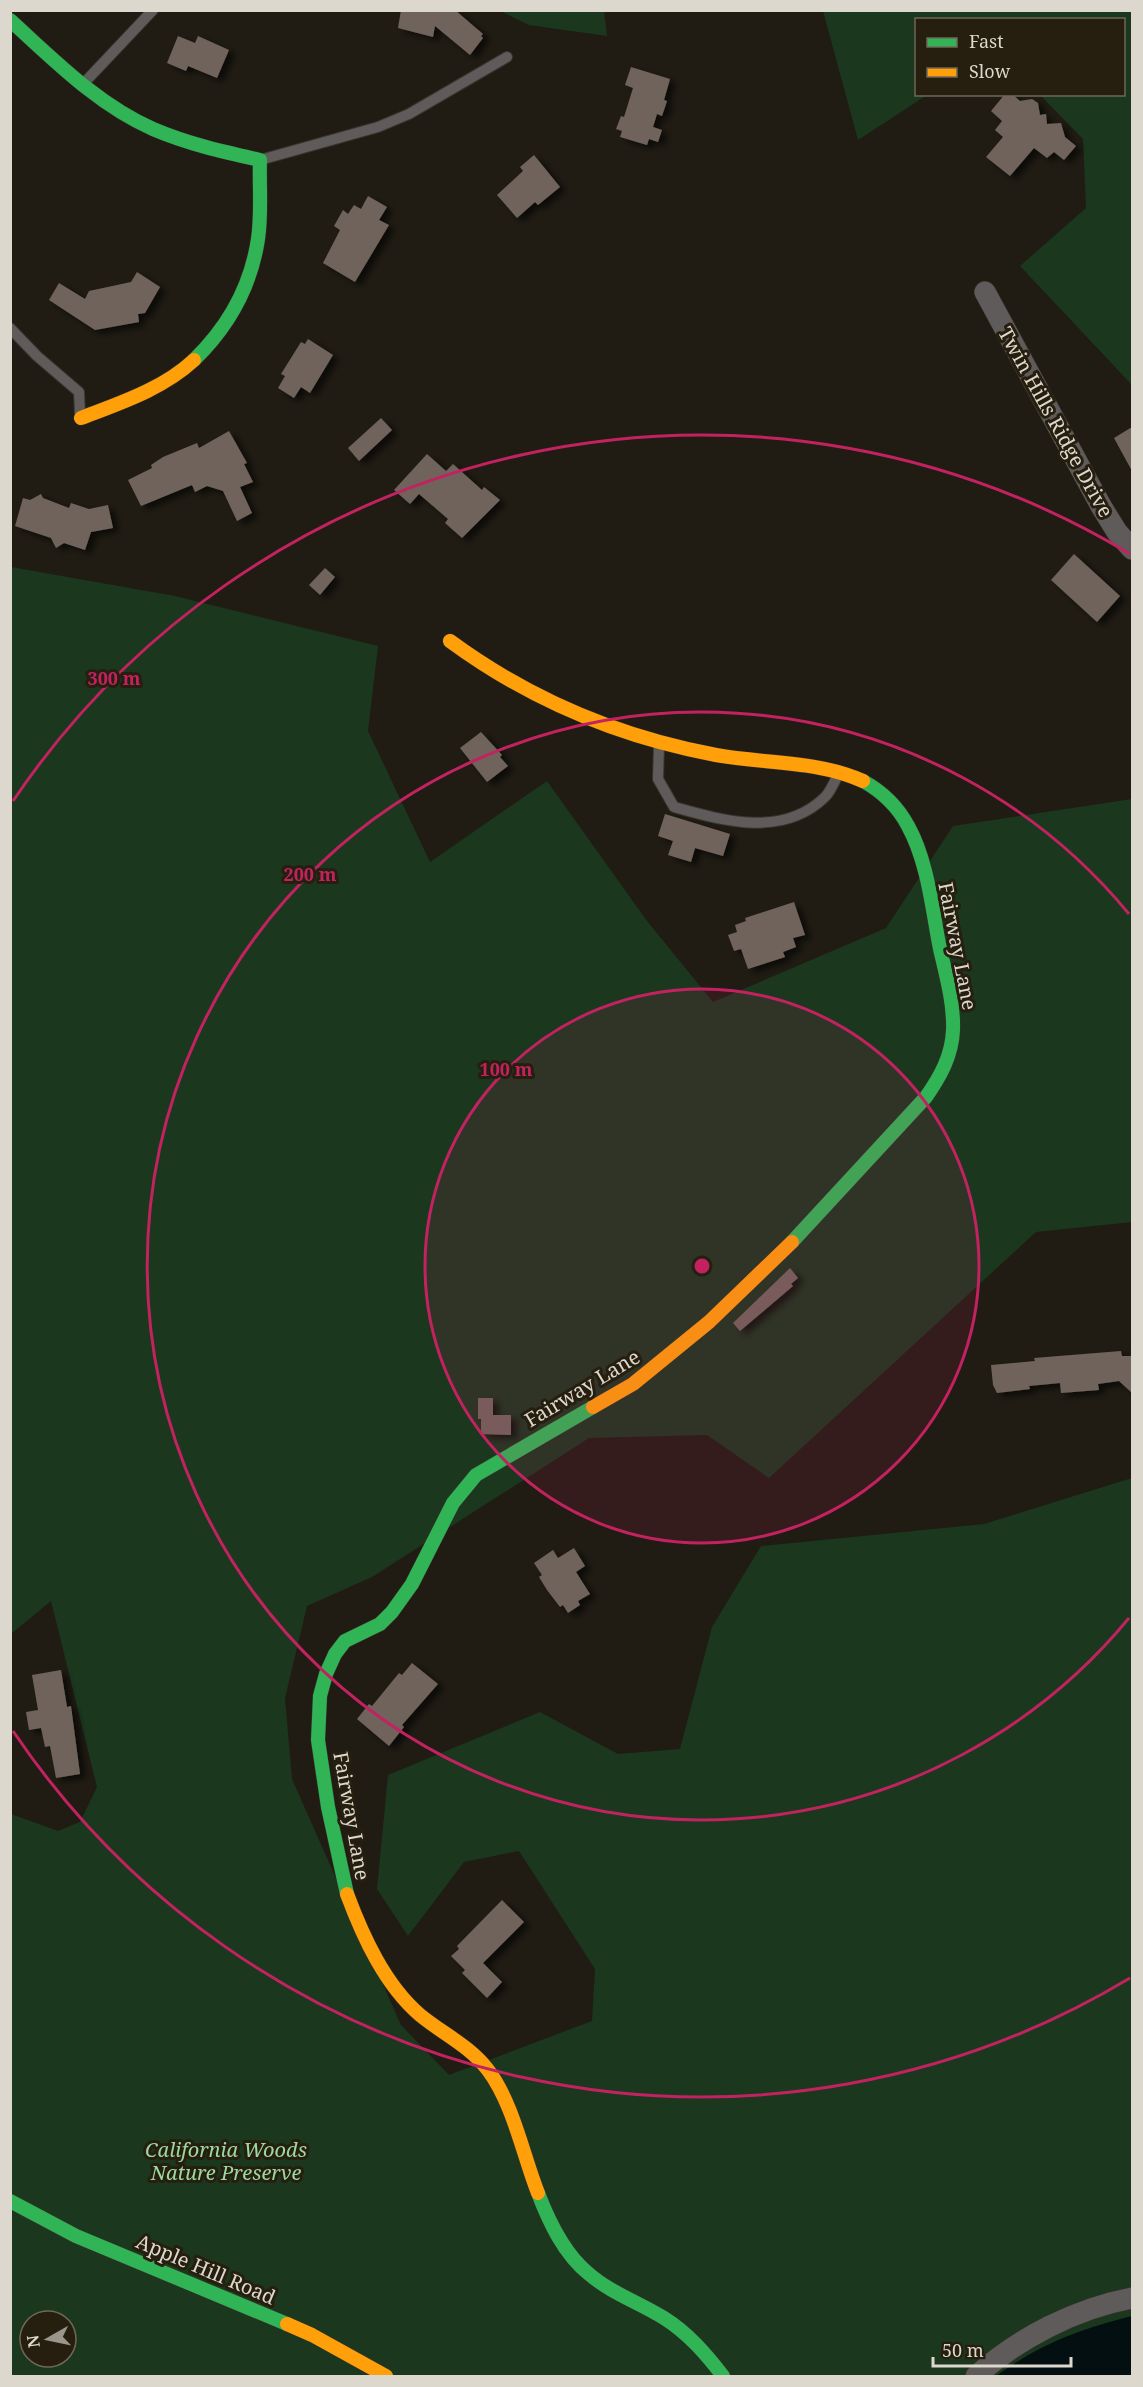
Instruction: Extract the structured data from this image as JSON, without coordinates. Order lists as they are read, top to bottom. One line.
{"streets":{"street":["Twin Hills Ridge Drive","Fairway Lane","Apple Hill Road"]},"parks":["California Woods Nature Preserve"],"legend":["Fast","Slow"],"scale_bar":"50 m","north":"left","rings":["300 m","200 m","100 m"]}
